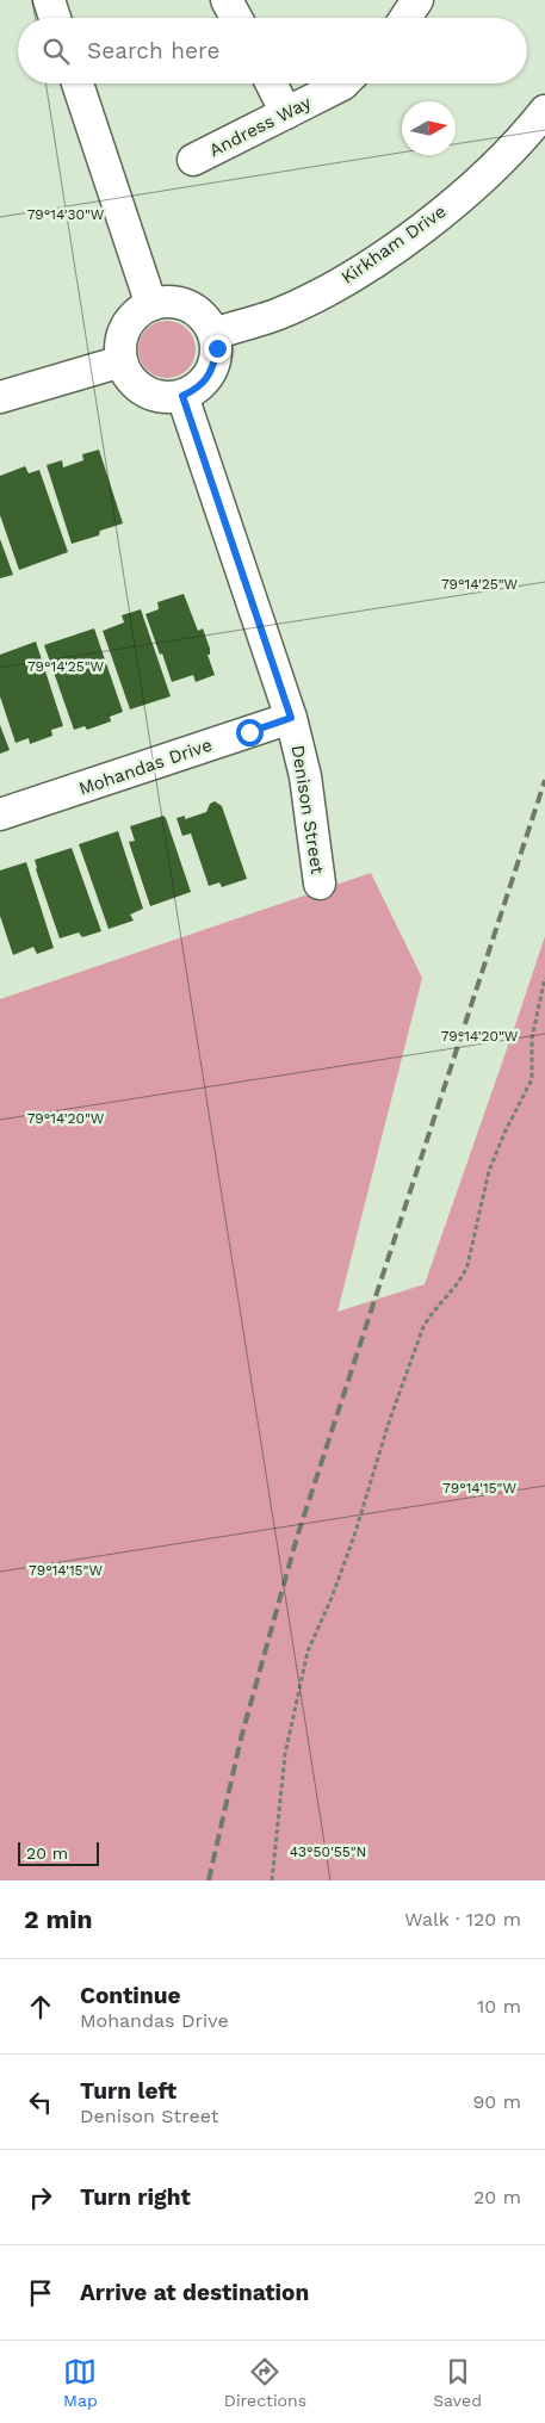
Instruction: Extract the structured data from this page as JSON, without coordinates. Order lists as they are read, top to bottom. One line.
{"streets":{"street":["Andress Way","Kirkham Drive","Mohandas Drive","Denison Street"]},"crossings":[["Kirkham Drive","Denison Street"],["Mohandas Drive","Denison Street"]],"scale_bar":"20 m","north":"right","page":{"search":"Search here","scale":"20 m","heading":["2 min","Walk · 120 m"],"list":[["Continue","Mohandas Drive","10 m"],["Turn left","Denison Street","90 m"],["Turn right","20 m"],"Arrive at destination"],"nav":["Map","Directions","Saved"]},"coordinates":["79°14'30\"W","79°14'25\"W","79°14'20\"W","79°14'15\"W","43°50'55\"N"]}
